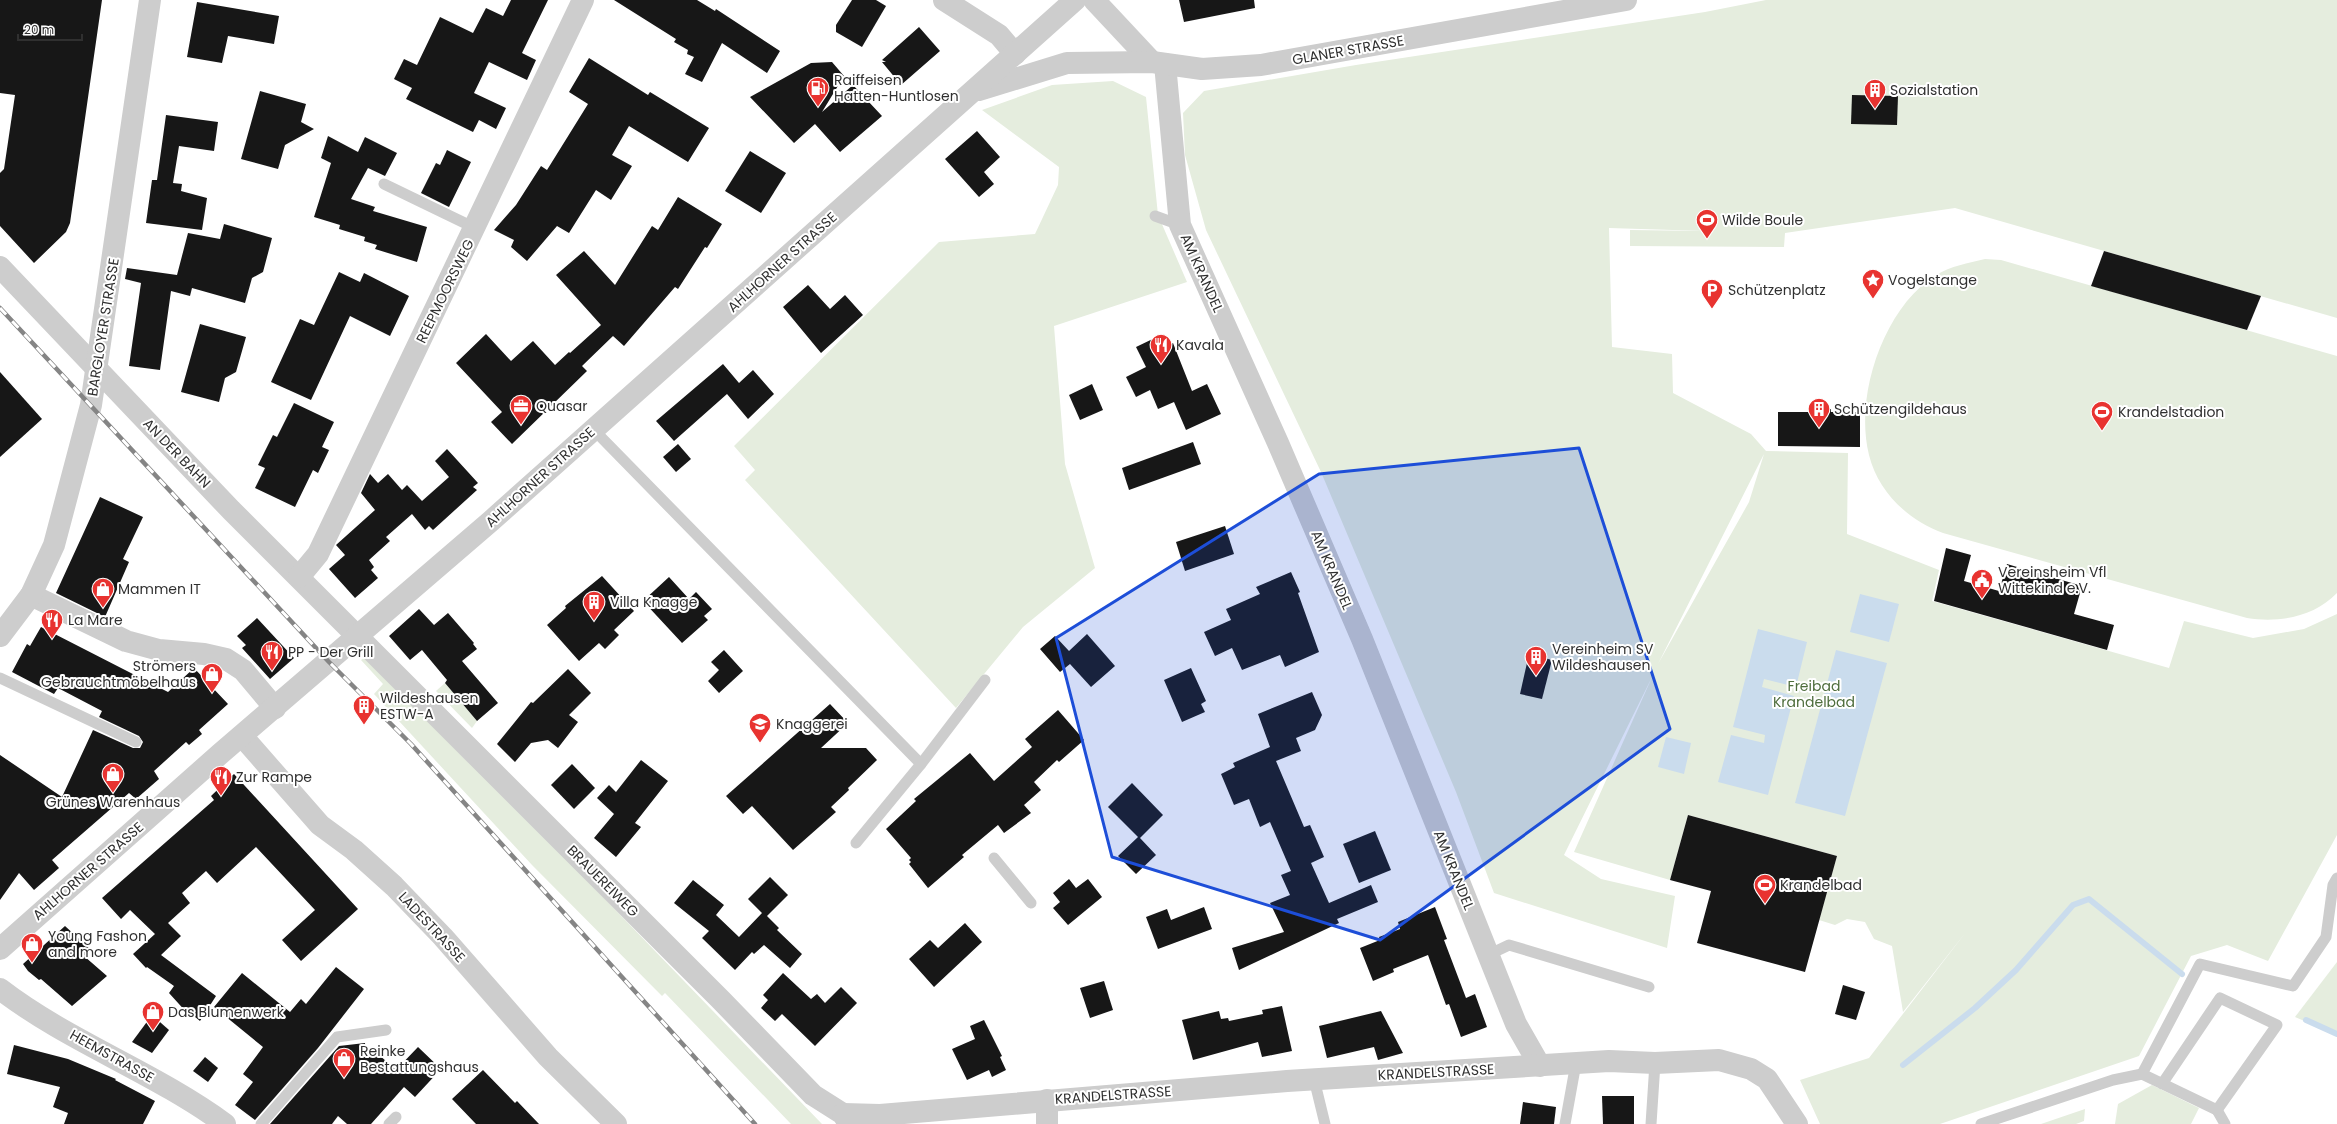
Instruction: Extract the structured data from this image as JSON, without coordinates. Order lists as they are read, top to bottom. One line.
{"streets":{"street":["GLANER STRASSE","AHLHORNER STRASSE","AM KRANDEL","REEPMOORSWEG","BARGLOYER STRASSE","AN DER BAHN","BRAUEREIWEG","LADESTRASSE","HEEMSTRASSE","KRANDELSTRASSE"]},"crossings":[["GLANER STRASSE","AHLHORNER STRASSE"],["GLANER STRASSE","AM KRANDEL"],["AHLHORNER STRASSE","AN DER BAHN"],["AHLHORNER STRASSE","BRAUEREIWEG"],["AHLHORNER STRASSE","LADESTRASSE"],["AM KRANDEL","KRANDELSTRASSE"],["REEPMOORSWEG","AN DER BAHN"],["BARGLOYER STRASSE","AN DER BAHN"],["AN DER BAHN","BRAUEREIWEG"],["BRAUEREIWEG","KRANDELSTRASSE"]],"parks":["Freibad Krandelbad"],"places":{"fuel station":["Raiffeisen Hatten-Huntlosen"],"building":["Sozialstation","Schützengildehaus","Villa Knagge","Vereinheim SV Wildeshausen","Wildeshausen ESTW-A"],"sports":["Wilde Boule","Krandelstadion","Krandelbad"],"place":["Vogelstange"],"parking":["Schützenplatz"],"restaurant":["Kavala","La Mare","PP - Der Grill","Zur Rampe"],"office":["Quasar"],"public building":["Vereinsheim Vfl Wittekind e.V."],"shop":["Mammen IT","Strömers Gebrauchtmöbelhaus","Grünes Warenhaus","Young Fashon and more","Das Blumenwerk","Reinke Bestattungshaus"],"school or university":["Knaggerei"]},"scale_bar":"20 m"}
